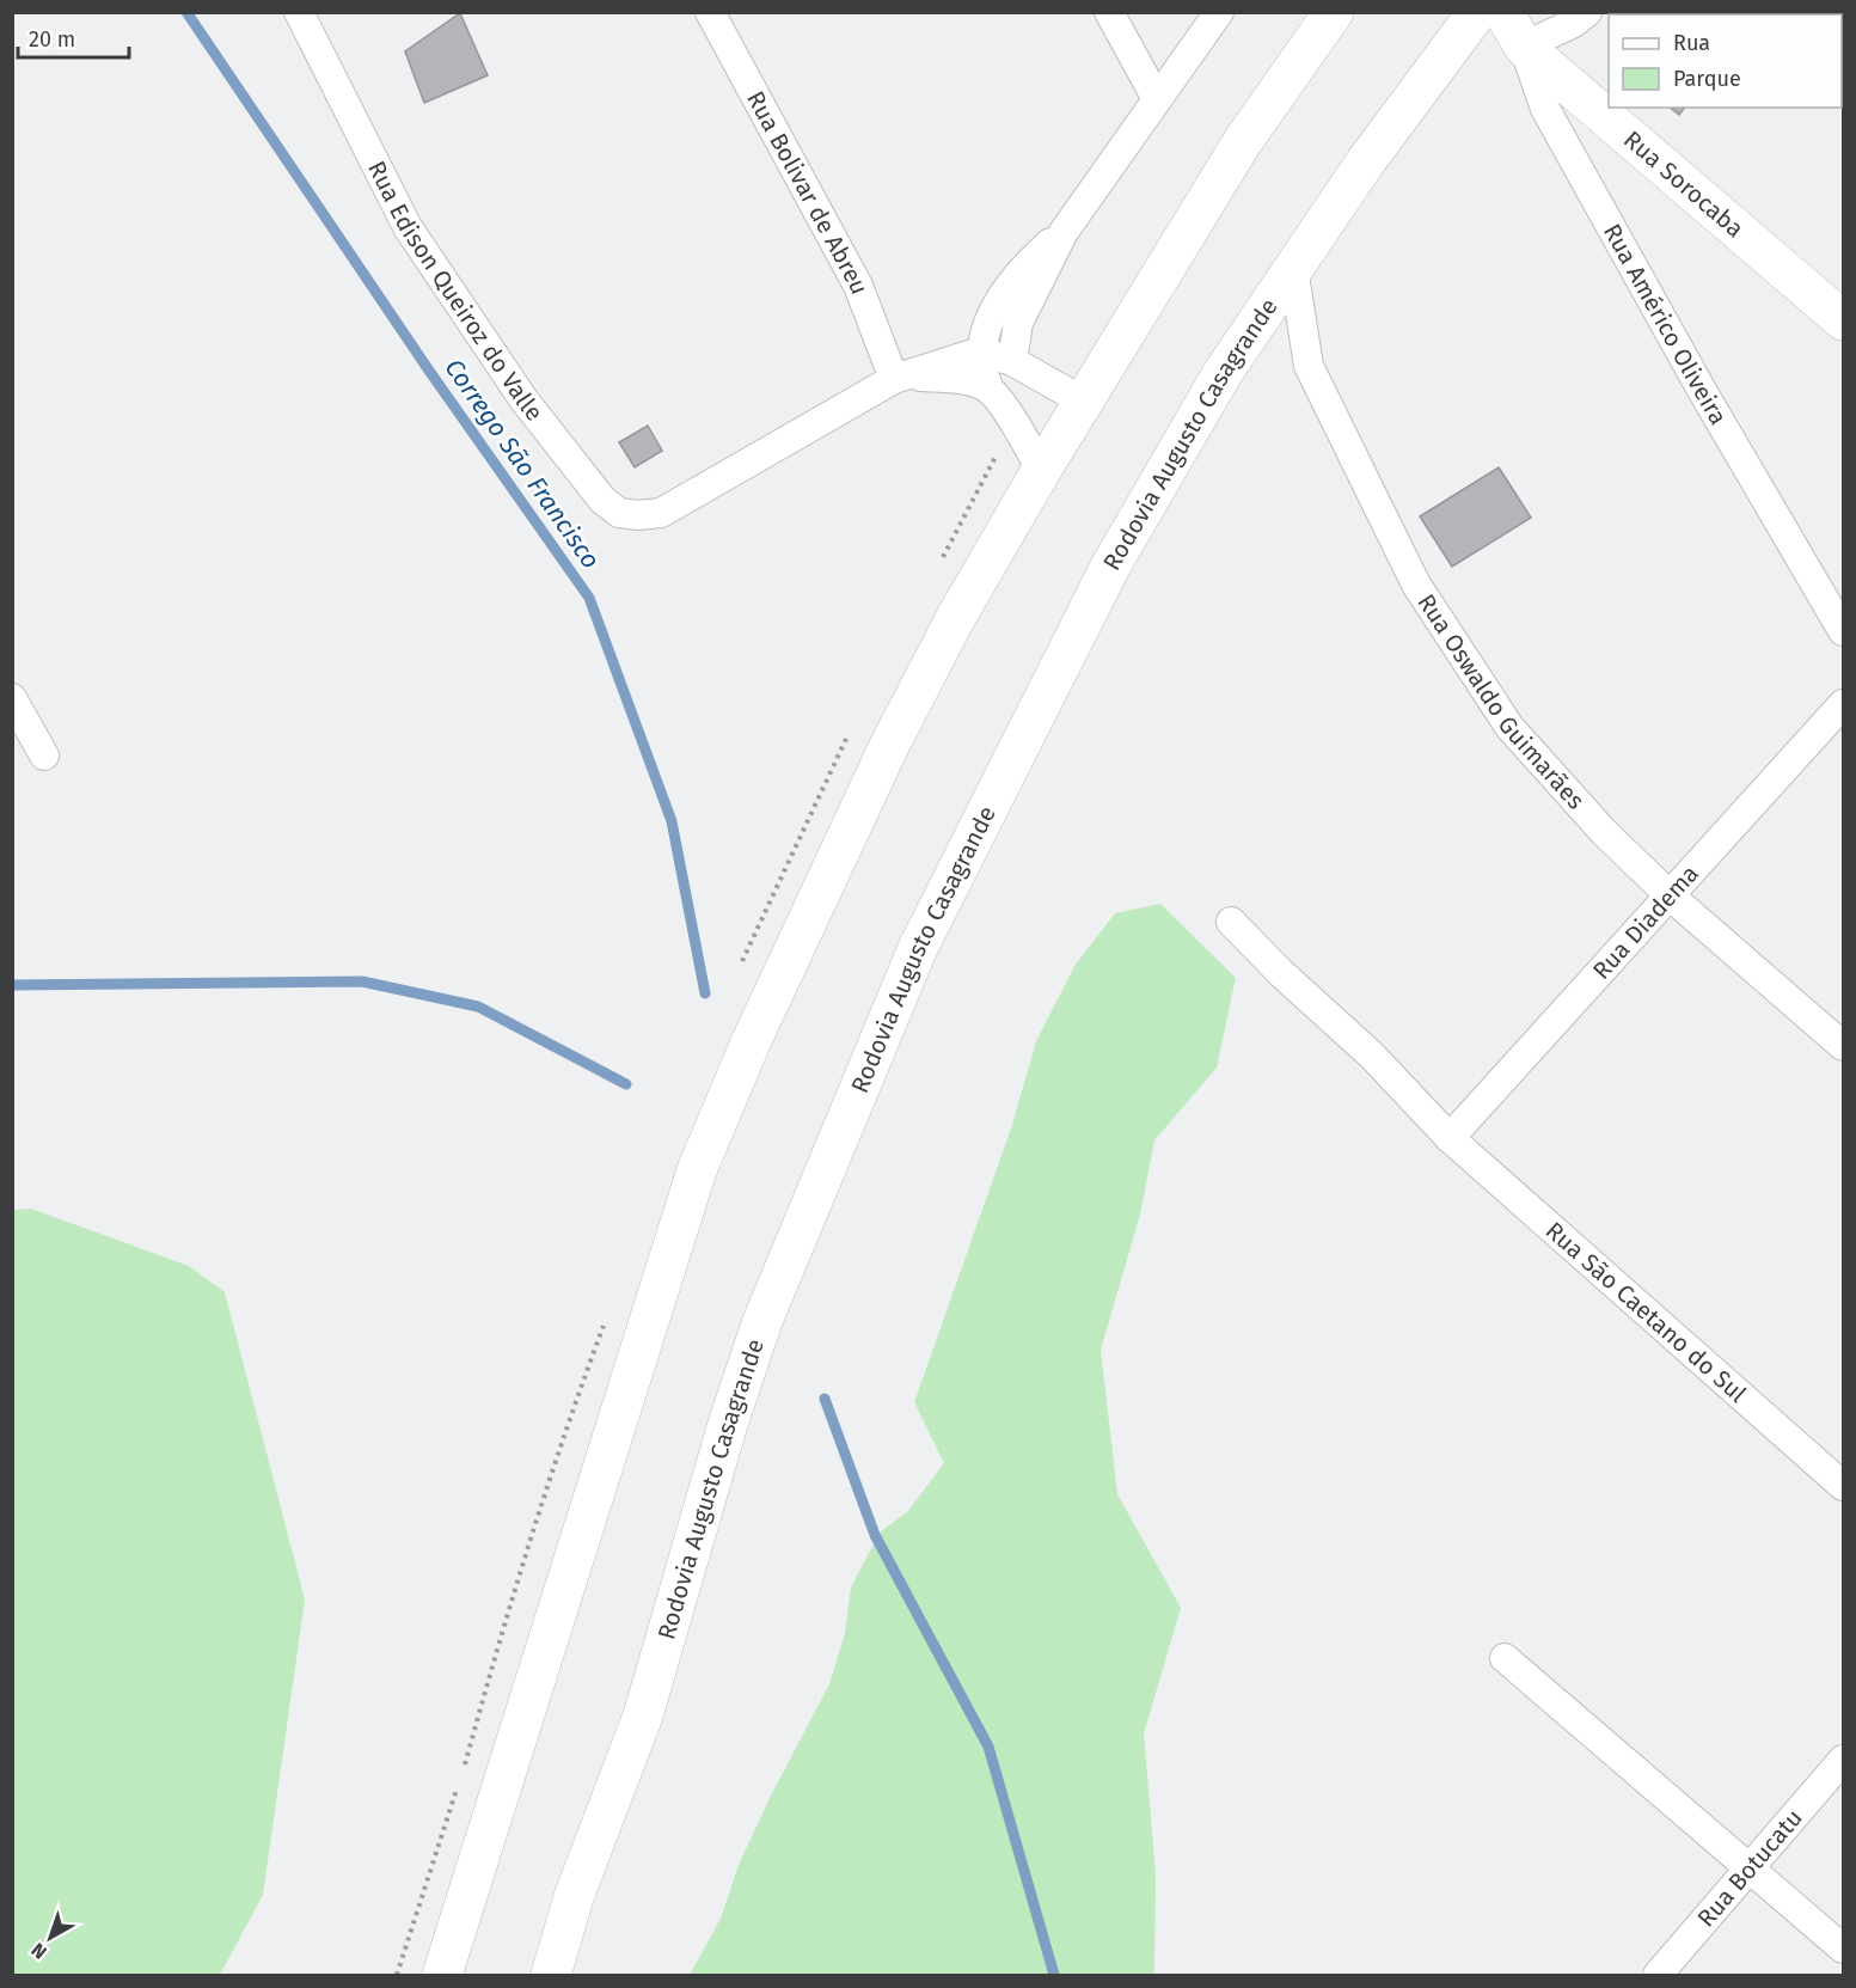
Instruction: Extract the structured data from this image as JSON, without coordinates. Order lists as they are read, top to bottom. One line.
{"streets":{"main road":["Rua Sorocaba","Rua Américo Oliveira","Rodovia Augusto Casagrande"],"street":["Rua Bolivar de Abreu","Rua Edison Queiroz do Valle","Rua Oswaldo Guimarães","Rua Diadema","Rua São Caetano do Sul","Rua Botucatu"]},"crossings":[["Rua Sorocaba","Rua Américo Oliveira"],["Rua Bolivar de Abreu","Rua Edison Queiroz do Valle"],["Rodovia Augusto Casagrande","Rua Oswaldo Guimarães"],["Rua Oswaldo Guimarães","Rua Diadema"],["Rua Diadema","Rua São Caetano do Sul"]],"water":["Corrego São Francisco"],"legend":["Rua","Parque"],"scale_bar":"20 m","north":"bottom left"}
